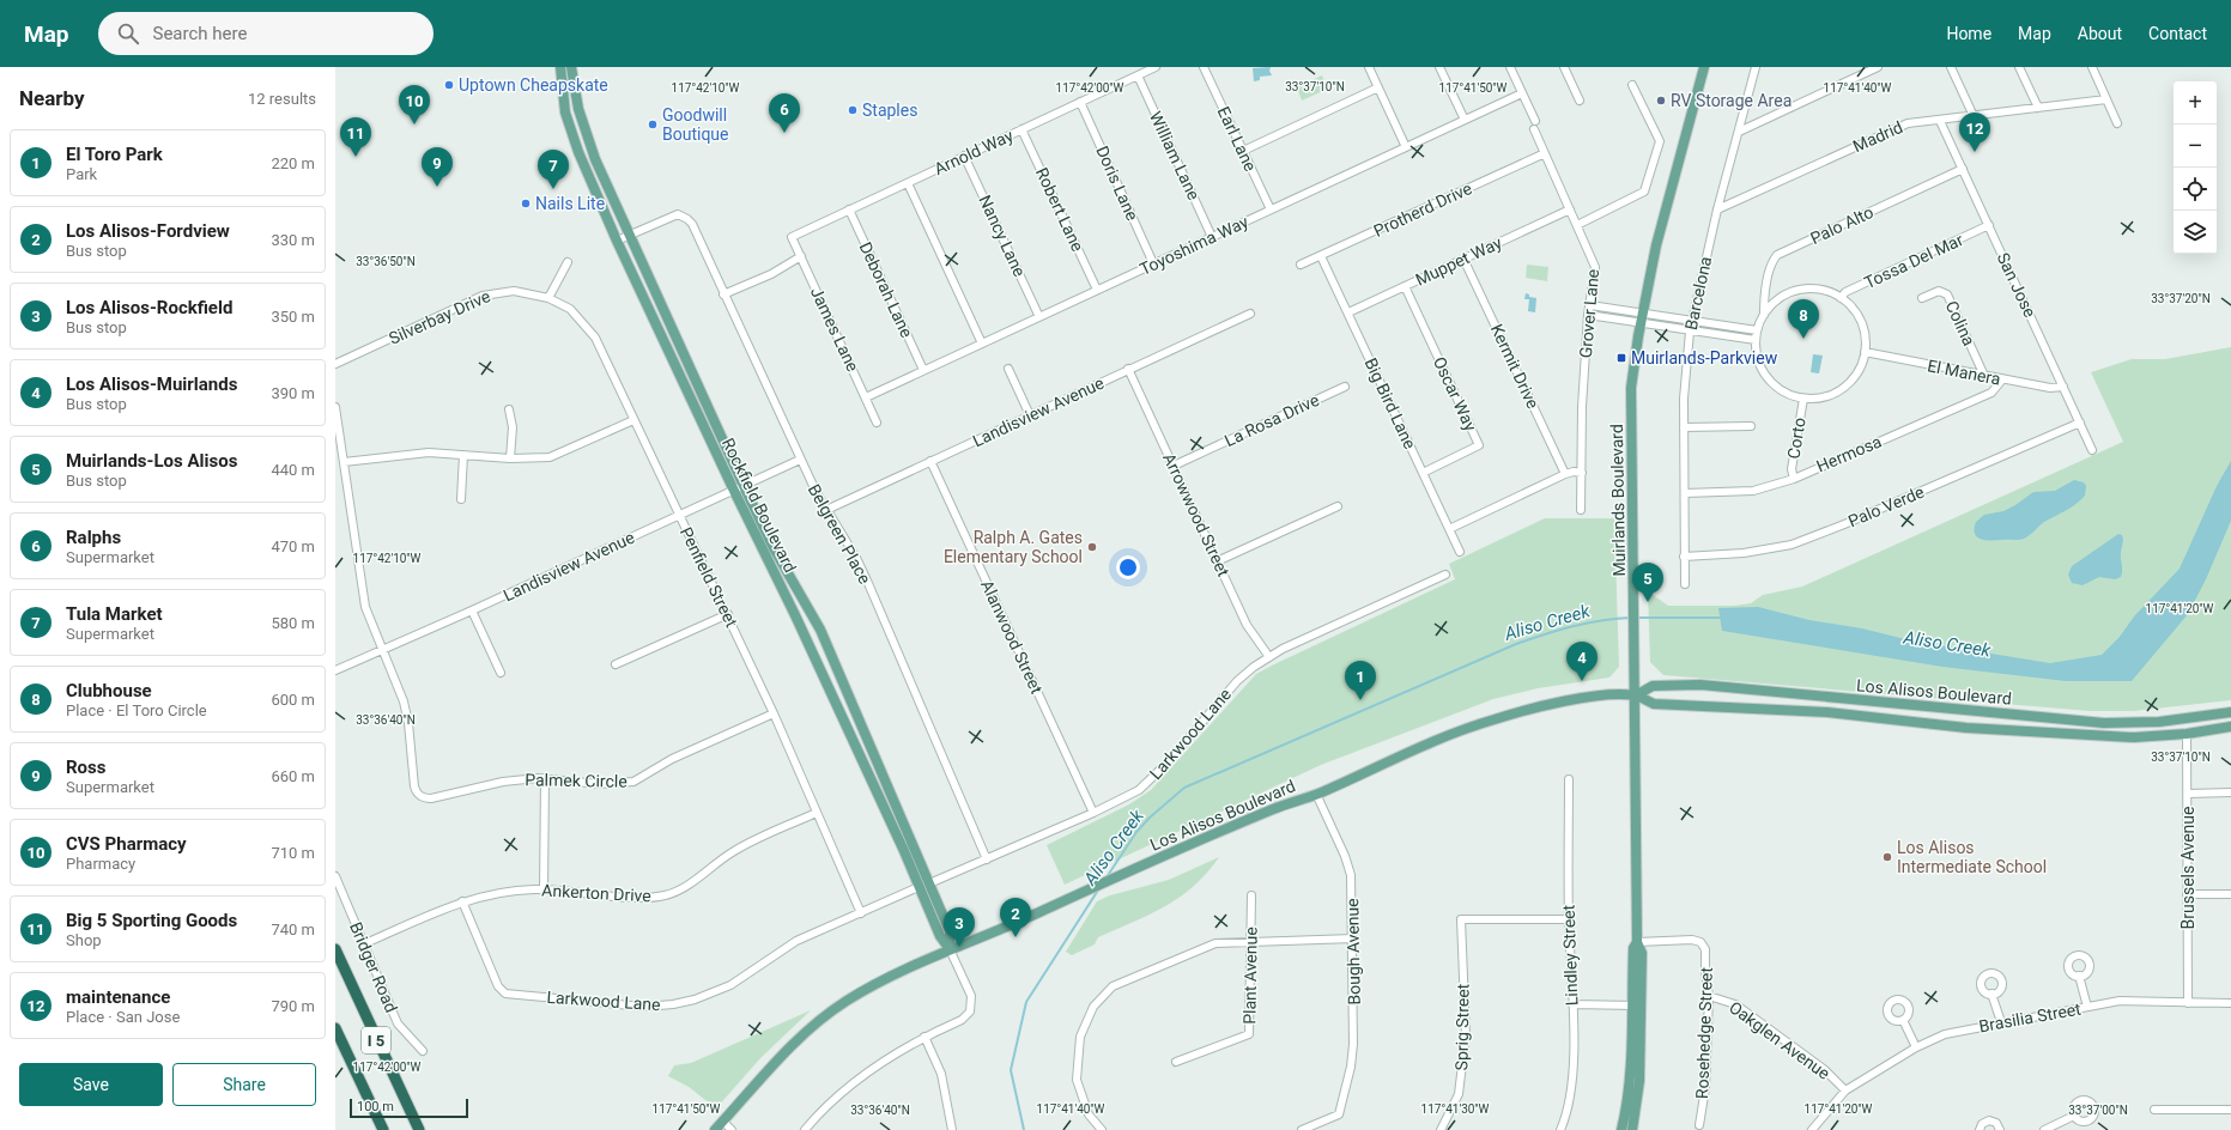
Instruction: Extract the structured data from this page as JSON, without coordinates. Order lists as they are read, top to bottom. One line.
{"streets":{"highway":["I 5"],"main road":["Muirlands Boulevard","Rockfield Boulevard","Los Alisos Boulevard"],"street":["Madrid","Earl Lane","Arnold Way","William Lane","Doris Lane","Robert Lane","Protherd Drive","Palo Alto","Nancy Lane","Toyoshima Way","Muppet Way","Tossa Del Mar","San Jose","Deborah Lane","Barcelona","Grover Lane","Silverbay Drive","Colina","James Lane","Kermit Drive","El Manera","Oscar Way","Big Bird Lane","Landisview Avenue","La Rosa Drive","Corto","Hermosa","Palo Verde","Arrowwood Street","Belgreen Place","Penfield Street","Alanwood Street","Larkwood Lane","Palmek Circle","Brussels Avenue","Ankerton Drive","Bough Avenue","Lindley Street","Bridger Road","Plant Avenue","Brasilia Street","Sprig Street","Rosehedge Street","Oakglen Avenue"]},"crossings":[["Madrid","San Jose"],["Madrid","Barcelona"],["Earl Lane","Toyoshima Way"],["Arnold Way","William Lane"],["Arnold Way","Doris Lane"],["Arnold Way","Robert Lane"],["Arnold Way","Nancy Lane"],["Arnold Way","Deborah Lane"],["Arnold Way","James Lane"],["William Lane","Toyoshima Way"],["Doris Lane","Toyoshima Way"],["Robert Lane","Toyoshima Way"],["Protherd Drive","Grover Lane"],["Protherd Drive","Big Bird Lane"],["Palo Alto","Tossa Del Mar"],["Palo Alto","San Jose"],["Palo Alto","El Manera"],["Palo Alto","Corto"],["Nancy Lane","Toyoshima Way"],["Toyoshima Way","Deborah Lane"],["Toyoshima Way","Grover Lane"],["Toyoshima Way","James Lane"],["Muppet Way","Grover Lane"],["Muppet Way","Kermit Drive"],["Muppet Way","Oscar Way"],["Muppet Way","Big Bird Lane"],["Tossa Del Mar","San Jose"],["Tossa Del Mar","El Manera"],["Tossa Del Mar","Corto"],["San Jose","El Manera"],["San Jose","Palo Verde"],["Barcelona","Hermosa"],["Barcelona","Palo Verde"],["Silverbay Drive","Penfield Street"],["Colina","El Manera"],["El Manera","Corto"],["El Manera","Hermosa"],["Oscar Way","Big Bird Lane"],["Landisview Avenue","Rockfield Boulevard"],["Landisview Avenue","Arrowwood Street"],["Landisview Avenue","Belgreen Place"],["Landisview Avenue","Penfield Street"],["Landisview Avenue","Alanwood Street"],["Landisview Avenue","Palmek Circle"],["La Rosa Drive","Arrowwood Street"],["Corto","Hermosa"],["Muirlands Boulevard","Los Alisos Boulevard"],["Muirlands Boulevard","Rosehedge Street"],["Rockfield Boulevard","Belgreen Place"],["Rockfield Boulevard","Los Alisos Boulevard"],["Rockfield Boulevard","Larkwood Lane"],["Arrowwood Street","Larkwood Lane"],["Belgreen Place","Larkwood Lane"],["Penfield Street","Larkwood Lane"],["Penfield Street","Palmek Circle"],["Penfield Street","Ankerton Drive"],["Alanwood Street","Larkwood Lane"],["Los Alisos Boulevard","Brussels Avenue"],["Los Alisos Boulevard","Bough Avenue"],["Larkwood Lane","Ankerton Drive"],["Brussels Avenue","Brasilia Street"],["Ankerton Drive","Bridger Road"],["Lindley Street","Sprig Street"],["Brasilia Street","Oakglen Avenue"],["Rosehedge Street","Oakglen Avenue"]],"water":["Aliso Creek"],"places":{"other":["Uptown Cheapskate","RV Storage Area","Staples","Goodwill Boutique","Nails Lite","Ralph A. Gates Elementary School","Los Alisos Intermediate School"],"transit":["Muirlands-Parkview"]},"scale_bar":"100 m","page":{"header":"Map","search":"Search here","nav":["Home","Map","About","Contact"],"heading":["Nearby","12 results"],"map_buttons":["+","−"],"pins":["10","6","12","11","9","7","8","5","4","1","2","3"],"list":[{"mark":"1","name":"El Toro Park","note":"Park","value":"220 m"},{"mark":"2","name":"Los Alisos-Fordview","note":"Bus stop","value":"330 m"},{"mark":"3","name":"Los Alisos-Rockfield","note":"Bus stop","value":"350 m"},{"mark":"4","name":"Los Alisos-Muirlands","note":"Bus stop","value":"390 m"},{"mark":"5","name":"Muirlands-Los Alisos","note":"Bus stop","value":"440 m"},{"mark":"6","name":"Ralphs","note":"Supermarket","value":"470 m"},{"mark":"7","name":"Tula Market","note":"Supermarket","value":"580 m"},{"mark":"8","name":"Clubhouse","note":"Place · El Toro Circle","value":"600 m"},{"mark":"9","name":"Ross","note":"Supermarket","value":"660 m"},{"mark":"10","name":"CVS Pharmacy","note":"Pharmacy","value":"710 m"},{"mark":"11","name":"Big 5 Sporting Goods","note":"Shop","value":"740 m"},{"mark":"12","name":"maintenance","note":"Place · San Jose","value":"790 m"}],"buttons":["Save","Share"],"scale":"100 m"},"coordinates":["33°37'10\"N","117°42'10\"W","117°42'00\"W","117°41'50\"W","117°41'40\"W","33°36'50\"N","33°37'20\"N","117°41'20\"W","33°36'40\"N","117°41'30\"W","33°37'00\"N"]}
